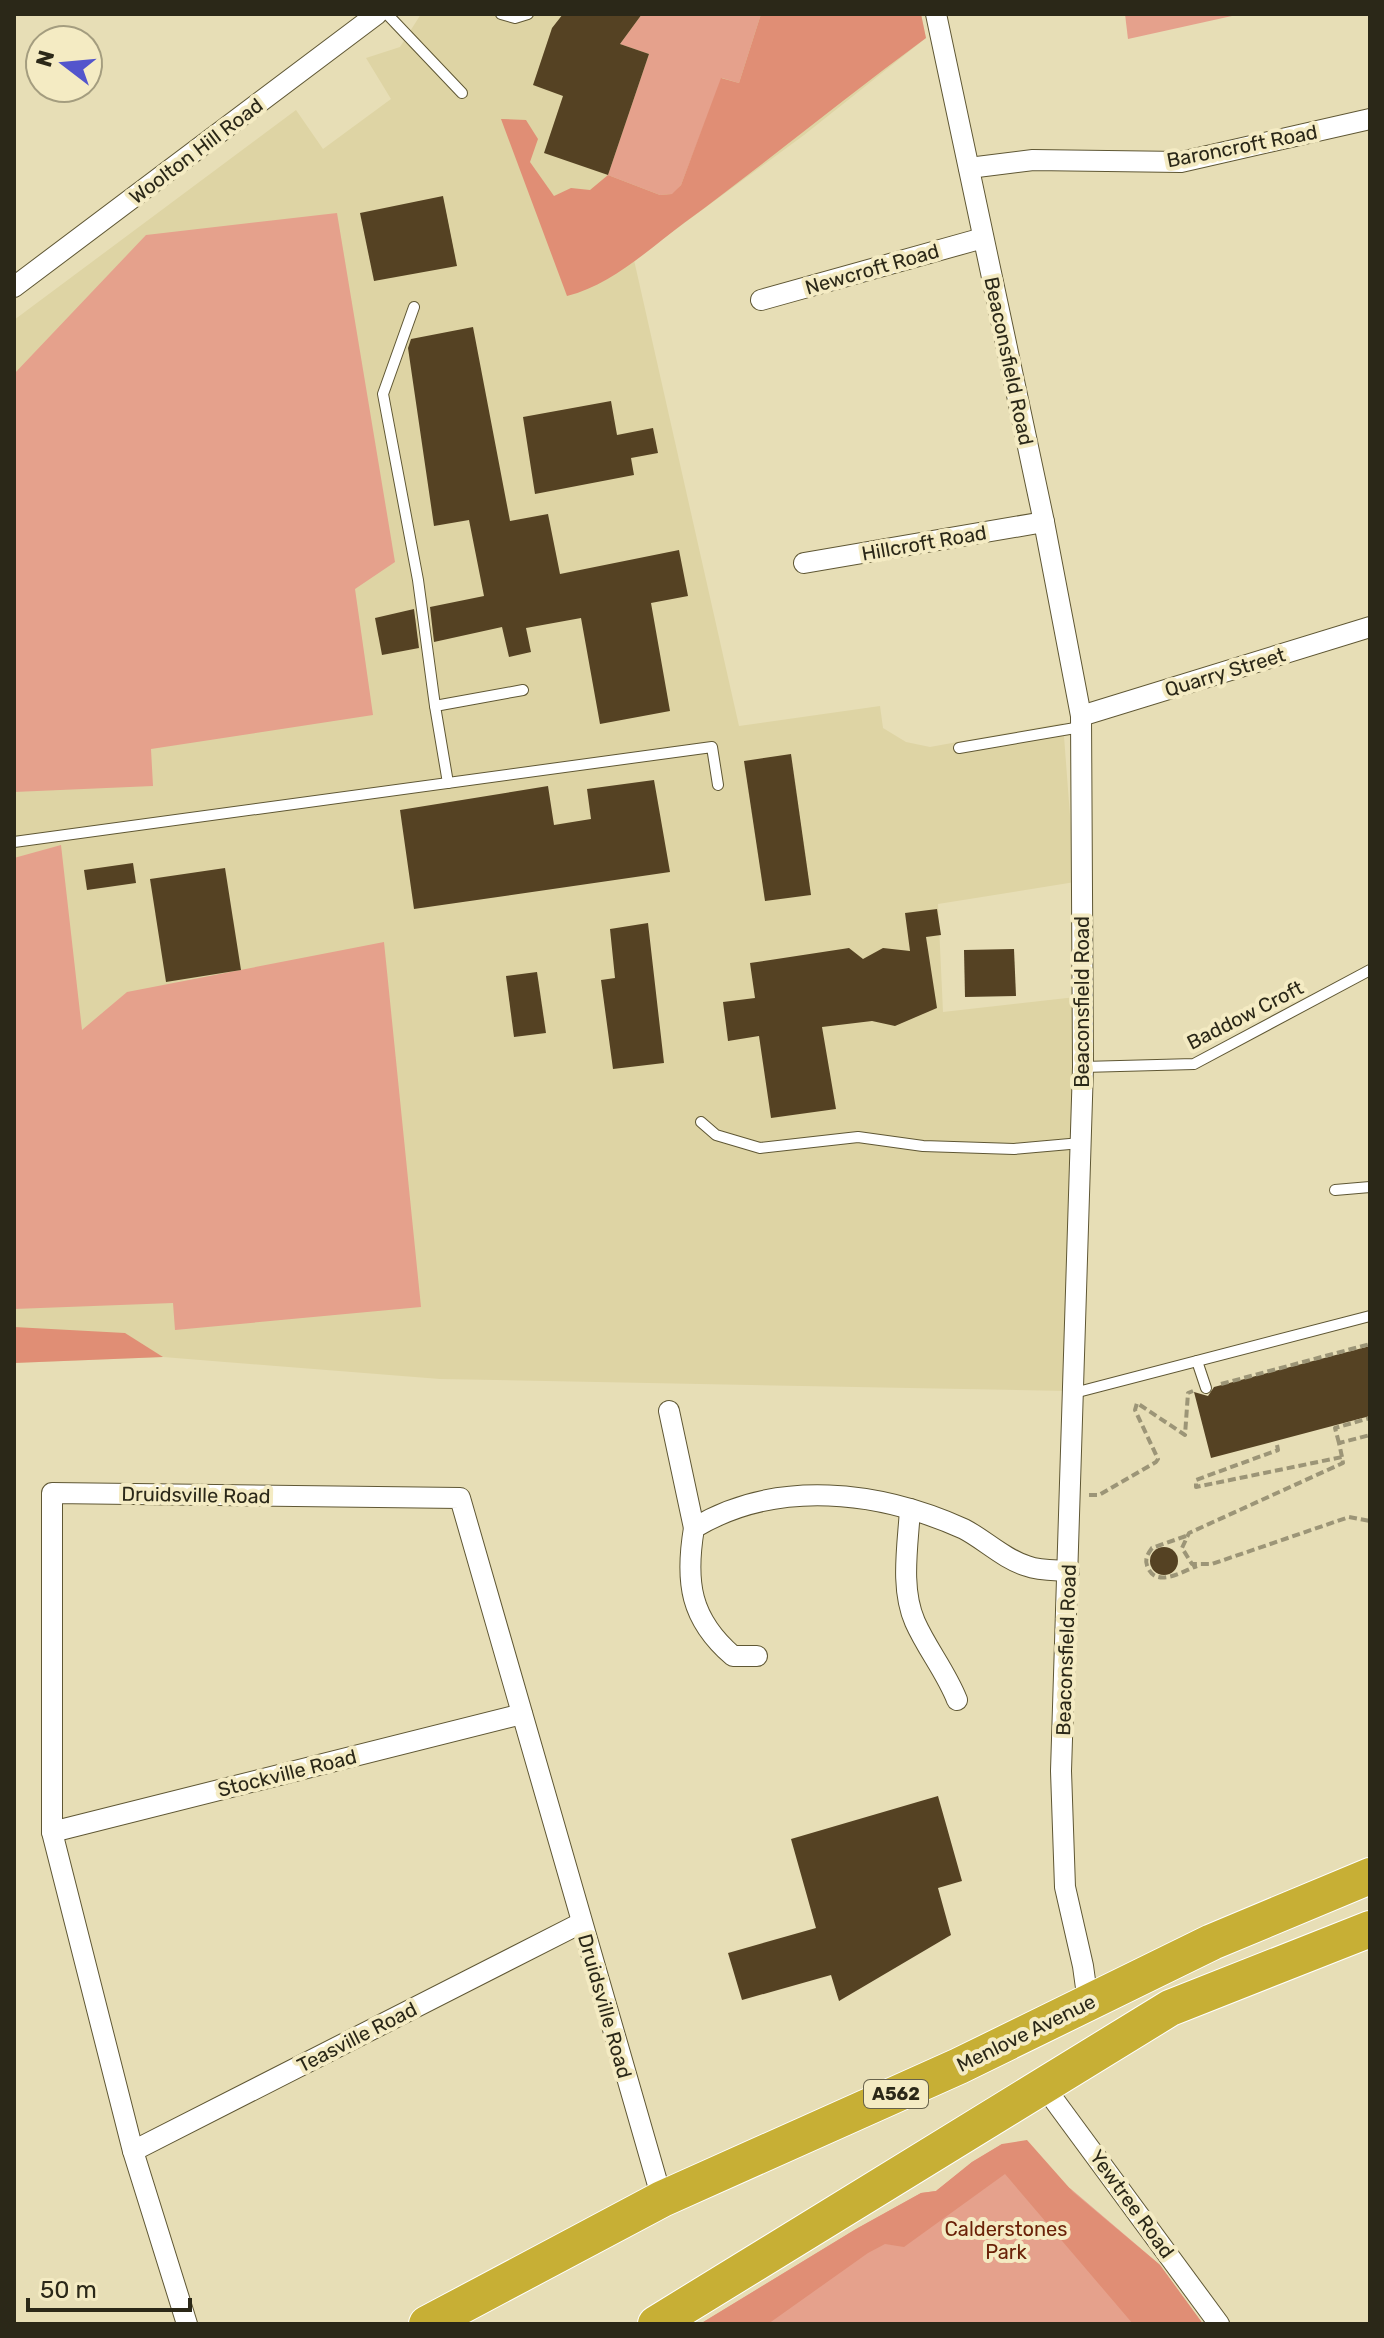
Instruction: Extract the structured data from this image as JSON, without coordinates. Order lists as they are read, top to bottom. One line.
{"streets":{"highway":["Menlove Avenue","A562"],"street":["Baroncroft Road","Woolton Hill Road","Newcroft Road","Beaconsfield Road","Hillcroft Road","Quarry Street","Druidsville Road","Stockville Road","Teasville Road","Yewtree Road"],"lane":["Baddow Croft"]},"crossings":[["Baroncroft Road","Beaconsfield Road"],["Newcroft Road","Beaconsfield Road"],["Beaconsfield Road","Hillcroft Road"],["Beaconsfield Road","Quarry Street"],["Beaconsfield Road","Baddow Croft"],["Beaconsfield Road","Menlove Avenue"],["Druidsville Road","Stockville Road"],["Druidsville Road","Menlove Avenue"],["Druidsville Road","Teasville Road"]],"parks":["Calderstones Park"],"scale_bar":"50 m","north":"left"}
